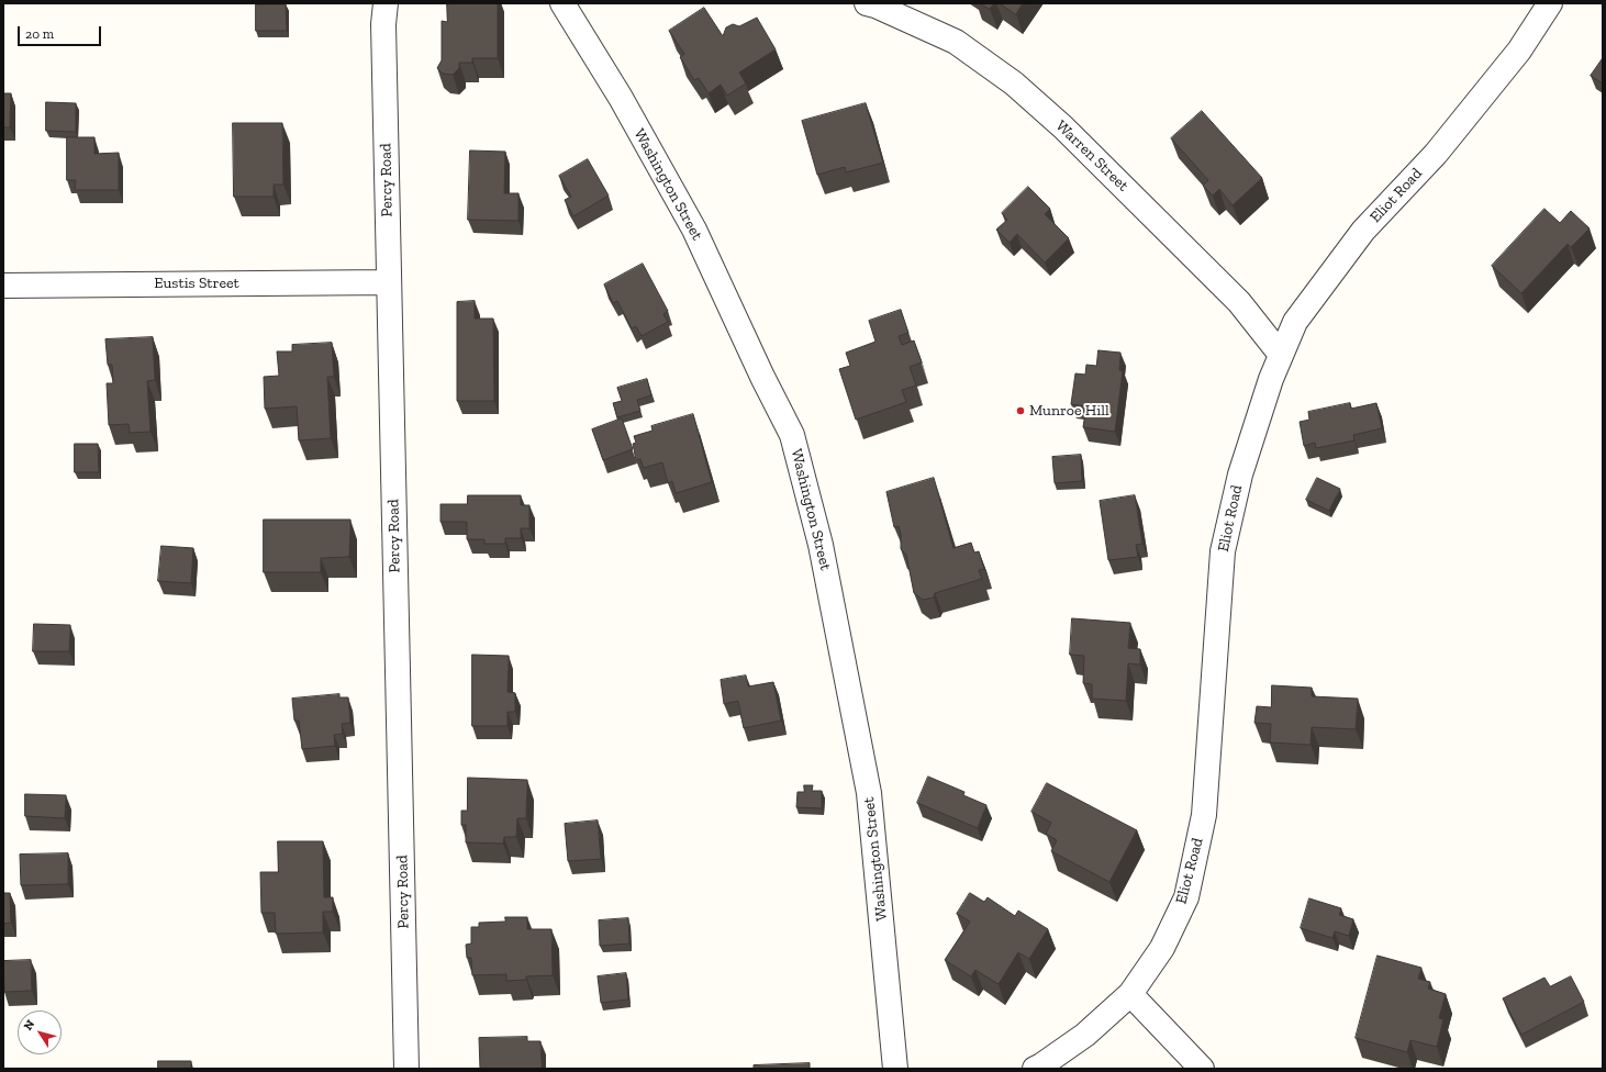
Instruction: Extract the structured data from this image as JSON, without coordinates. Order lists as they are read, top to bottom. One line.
{"streets":{"street":["Warren Street","Percy Road","Washington Street","Eliot Road","Eustis Street"]},"crossings":[["Warren Street","Eliot Road"],["Percy Road","Eustis Street"]],"places":["Munroe Hill"],"scale_bar":"20 m","north":"top left"}
